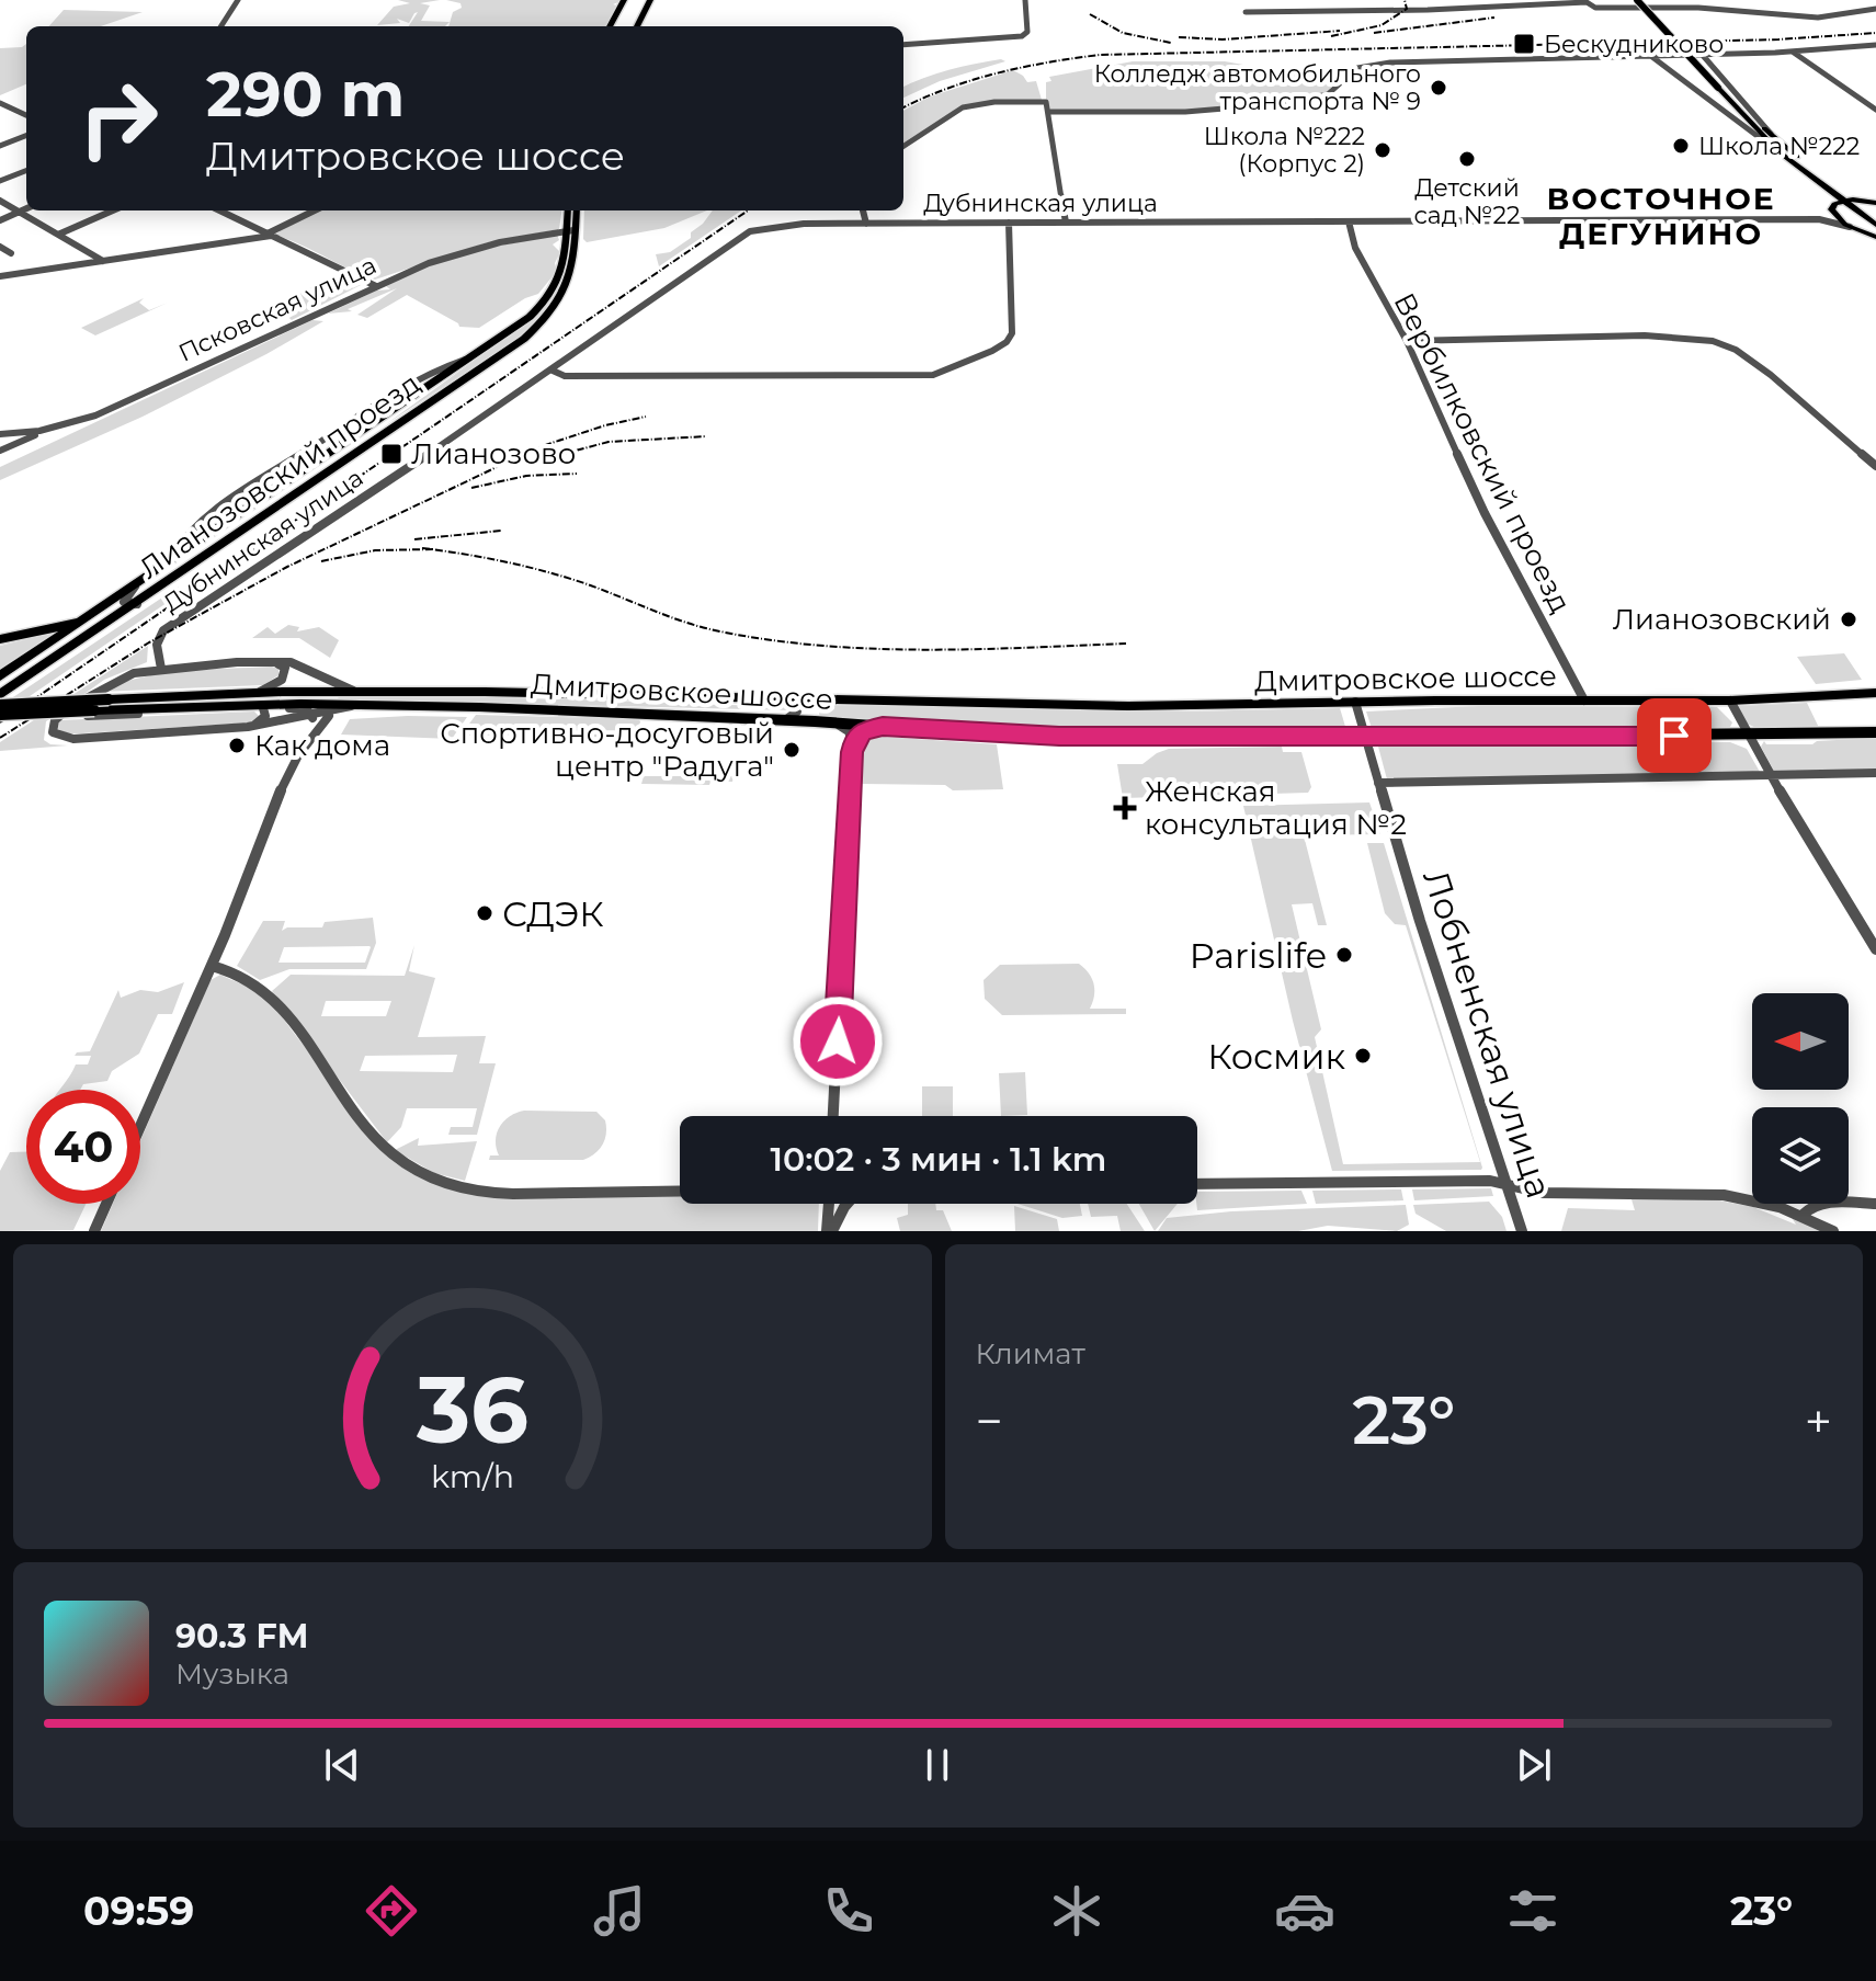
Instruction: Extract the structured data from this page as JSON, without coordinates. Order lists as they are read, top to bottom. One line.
{"streets":{"main road":["Лианозовский проезд","Дмитровское шоссе"],"street":["Дубнинская улица","Псковская улица","Вербилковский проезд","Лобненская улица"]},"crossings":[["Дубнинская улица","Вербилковский проезд"],["Дубнинская улица","Дмитровское шоссе"],["Псковская улица","Лианозовский проезд"],["Вербилковский проезд","Дмитровское шоссе"],["Дмитровское шоссе","Лобненская улица"]],"districts":["ВОСТОЧНОЕ ДЕГУНИНО"],"places":{"transit":["Бескудниково","Лианозово"],"other":["Колледж автомобильного транспорта № 9","Школа №222","Школа №222 (Корпус 2)","Детский сад №22","Лианозовский","Как дома","Спортивно-досуговый центр \"Радуга\"","СДЭК","Parislife","Космик"],"health":["Женская консультация №2"]},"north":"left","page":{"turn":["290 m","Дмитровское шоссе"],"limit":"40","trip":"10:02 · 3 мин · 1.1 km","tile":"Климат","heat":["−","23°","+"],"song":["90.3 FM","Музыка"],"tabs":["09:59","23°"],"gauge":["36","km/h"]}}
